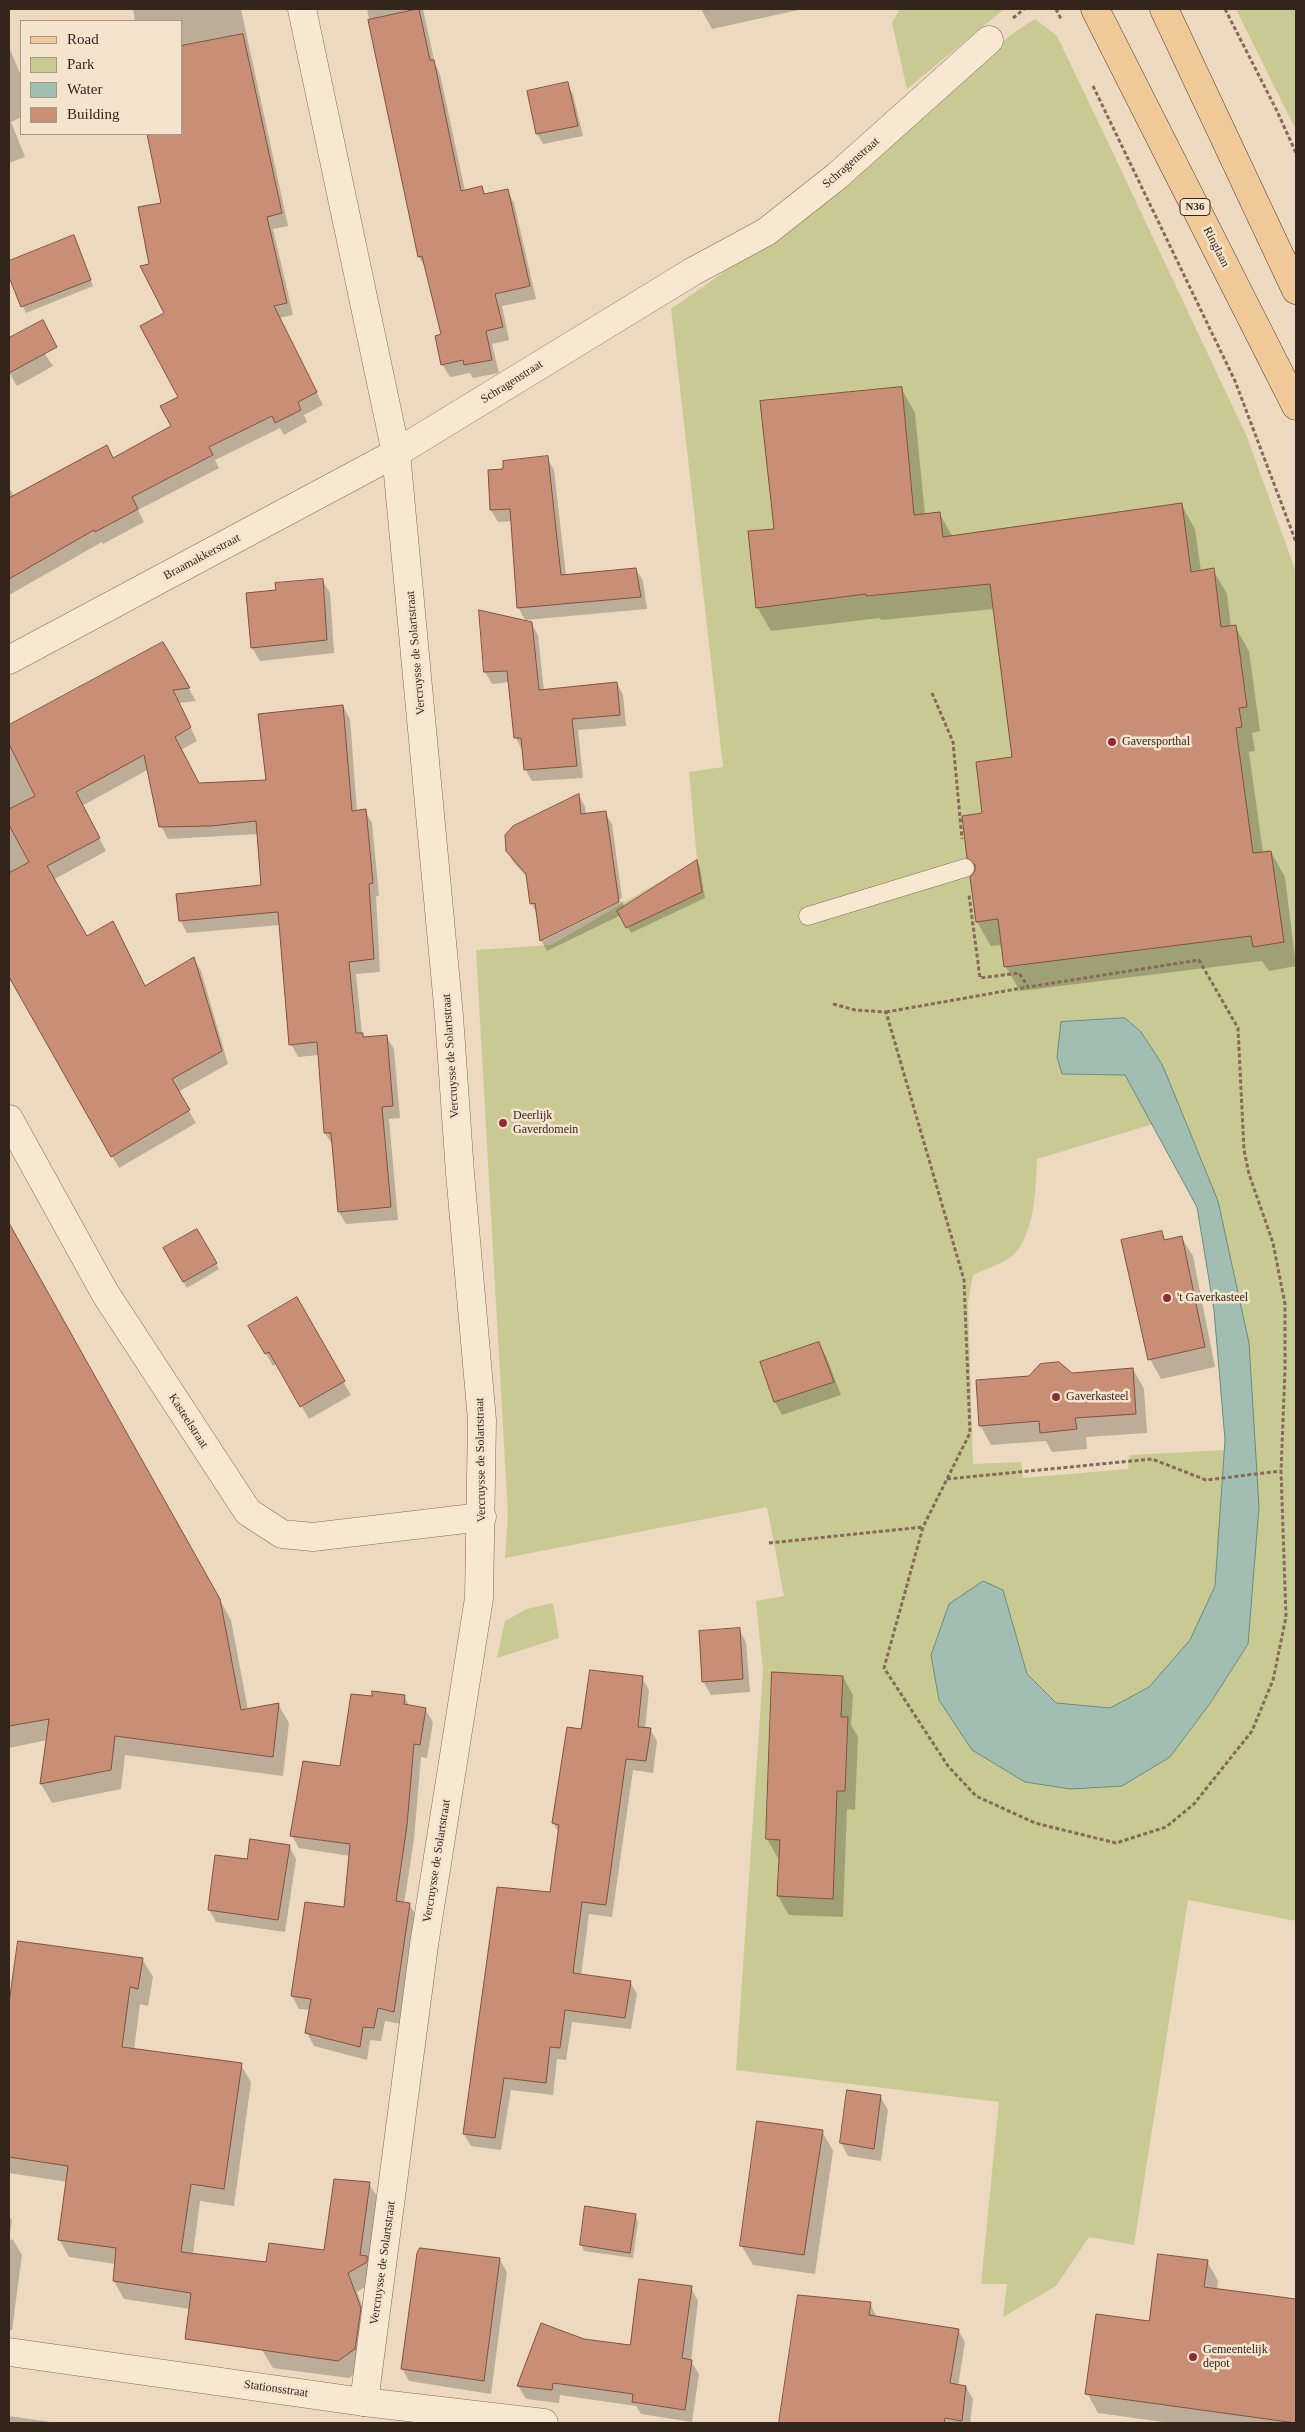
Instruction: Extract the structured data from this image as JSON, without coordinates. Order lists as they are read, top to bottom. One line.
{"streets":{"main road":["N36","Ringlaan"],"street":["Schragenstraat","Braamakkerstraat","Vercruysse de Solartstraat","Kasteelstraat","Stationsstraat"]},"crossings":[["Schragenstraat","Braamakkerstraat"],["Schragenstraat","Vercruysse de Solartstraat"],["Braamakkerstraat","Vercruysse de Solartstraat"],["Vercruysse de Solartstraat","Kasteelstraat"],["Vercruysse de Solartstraat","Stationsstraat"]],"places":["Gaversporthal","Deerlijk Gaverdomein","'t Gaverkasteel","Gaverkasteel","Gemeentelijk depot"],"legend":["Road","Park","Water","Building"]}
